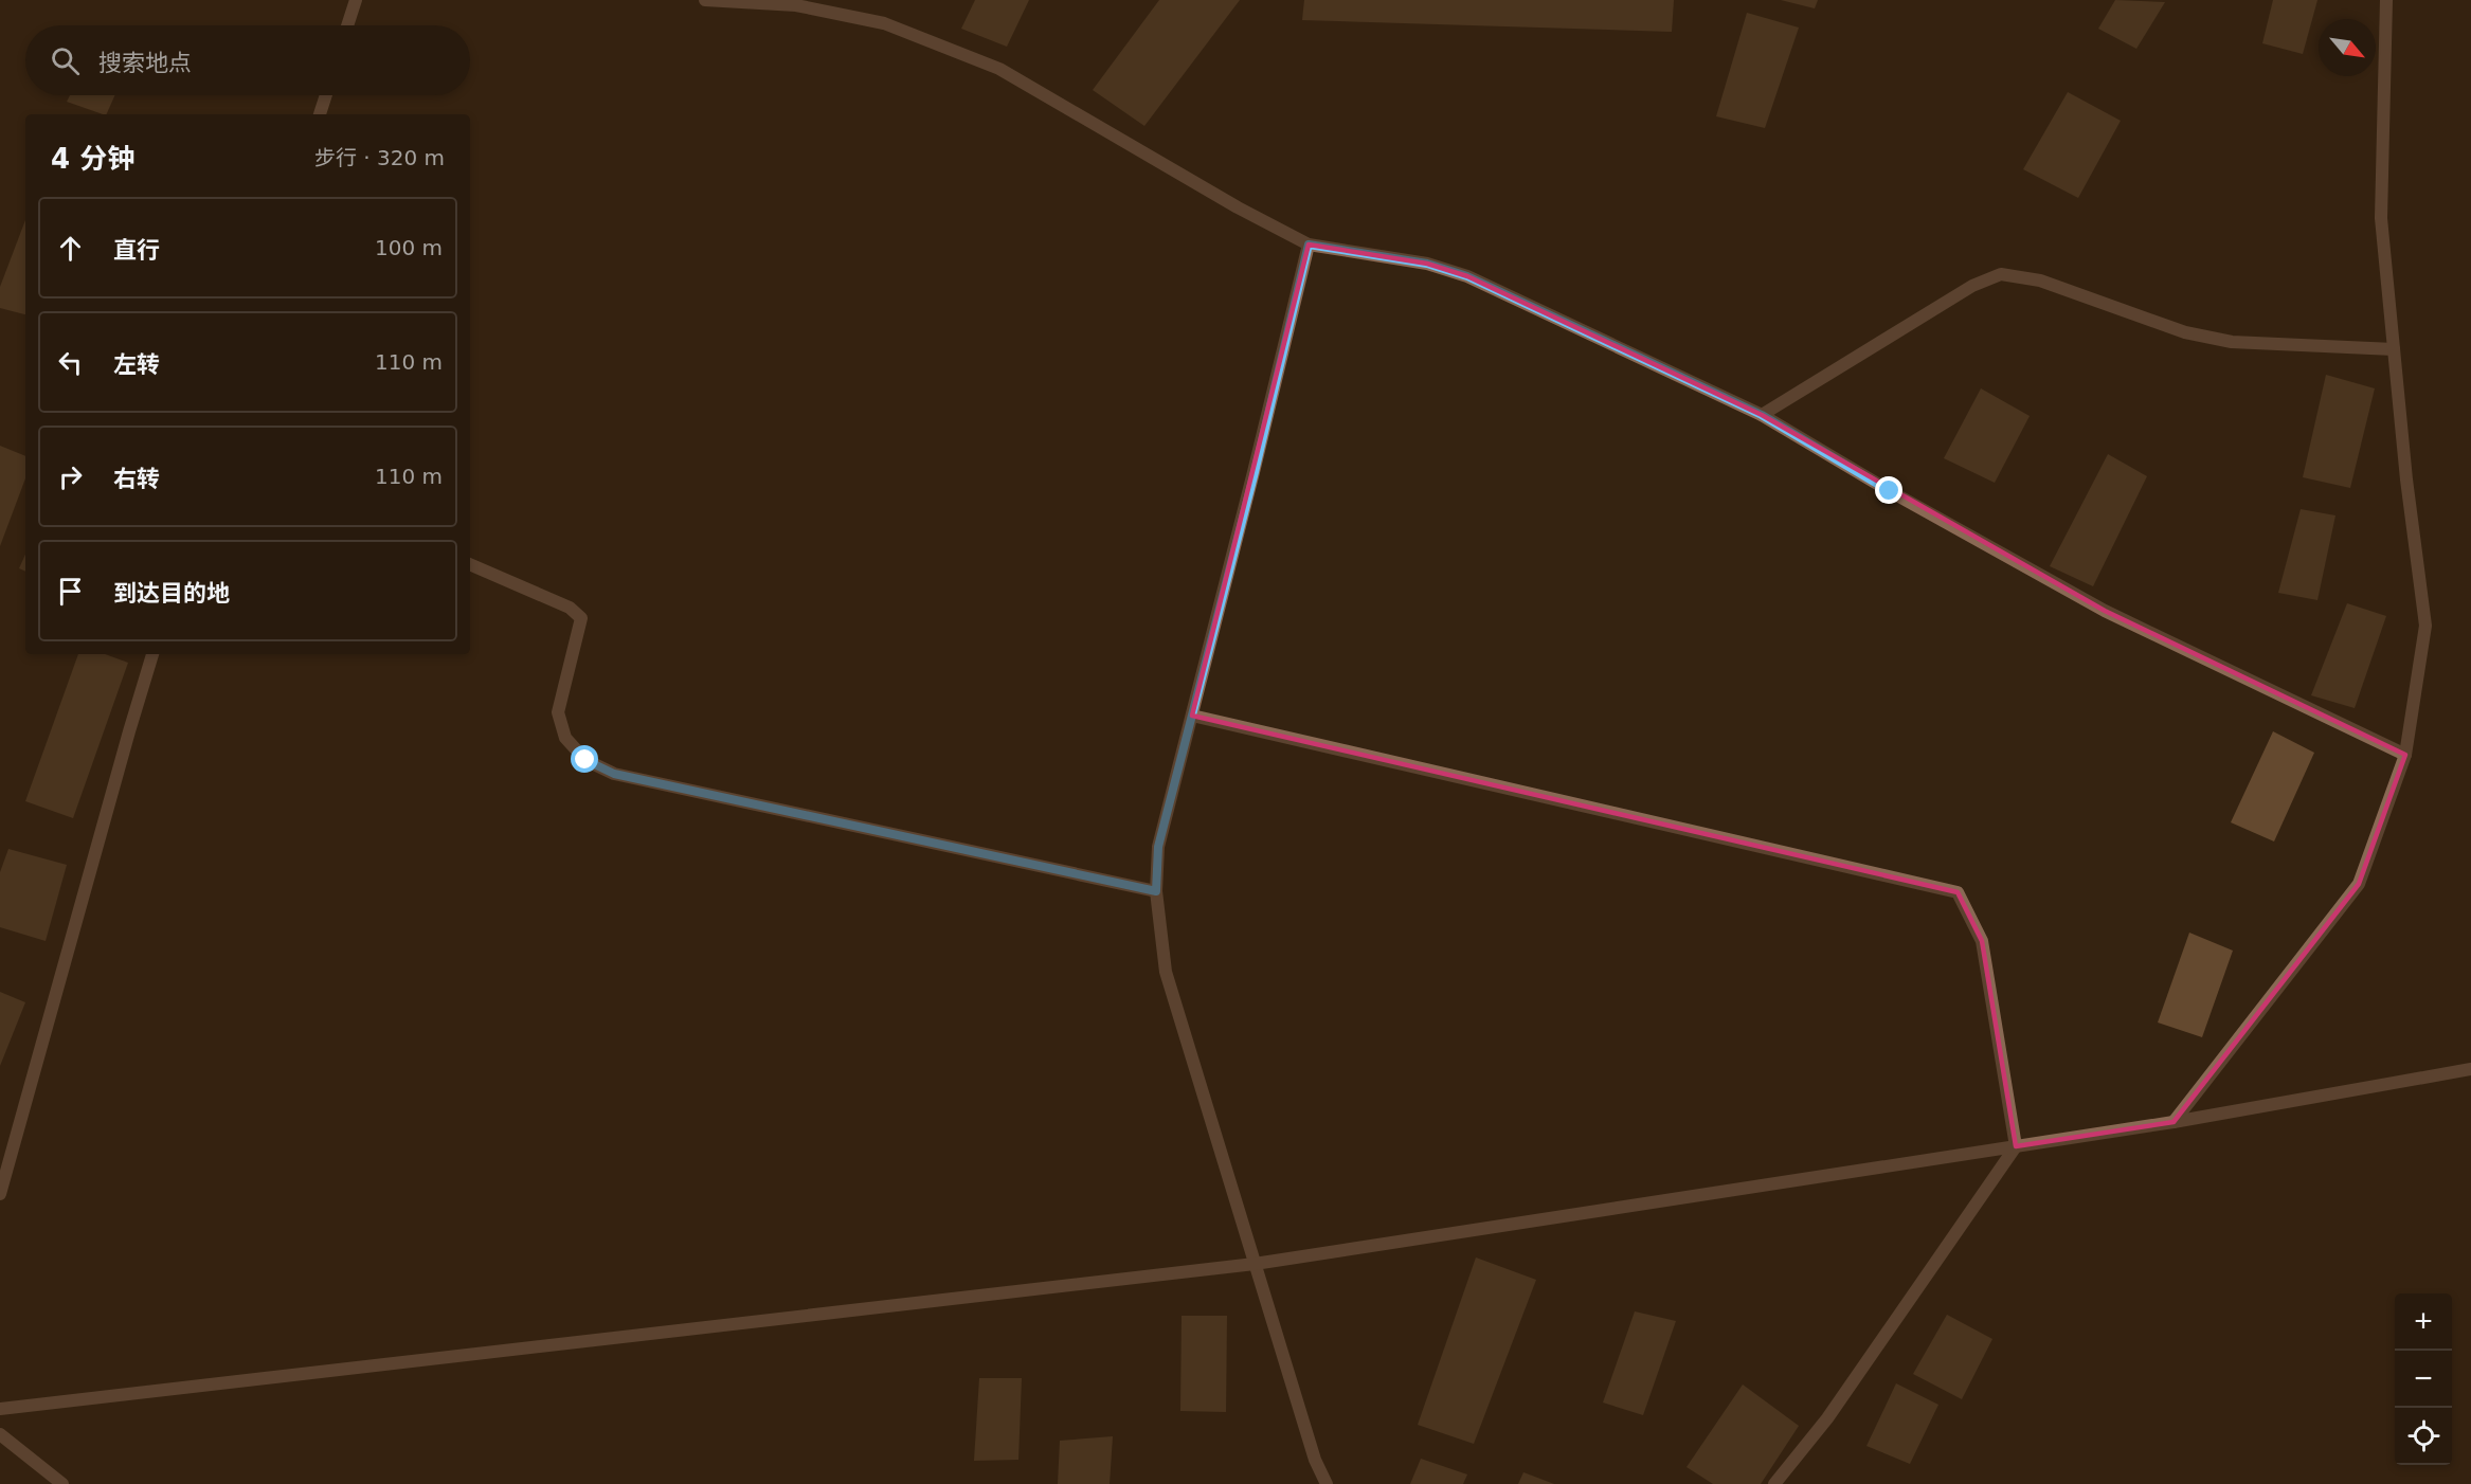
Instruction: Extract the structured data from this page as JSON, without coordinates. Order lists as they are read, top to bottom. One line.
{"north":"bottom right","page":{"search":"搜索地点","heading":["4 分钟","步行 · 320 m"],"list":[["直行","100 m"],["左转","110 m"],["右转","110 m"],"到达目的地"],"map_buttons":["+","−"]}}
